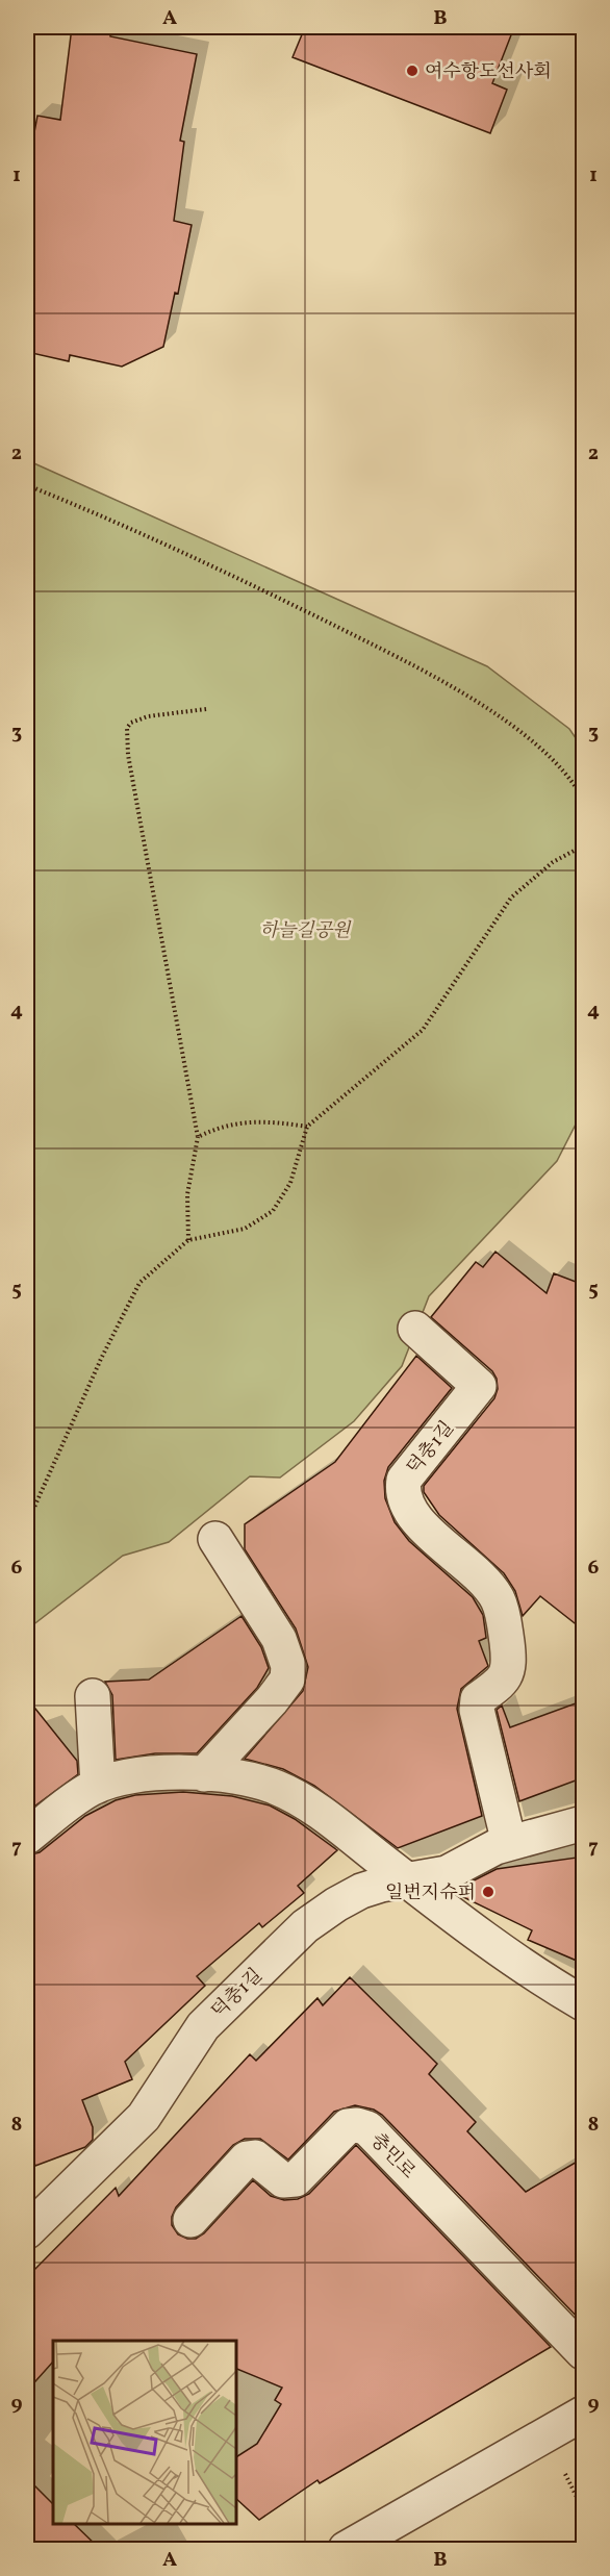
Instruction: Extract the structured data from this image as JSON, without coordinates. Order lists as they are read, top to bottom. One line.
{"streets":{"street":["덕충1길","충민로"]},"parks":["하늘길공원"],"places":["여수항도선사회","일번지슈퍼"],"grid":{"columns":["A","B"],"rows":["1","2","3","4","5","6","7","8","9"]}}
